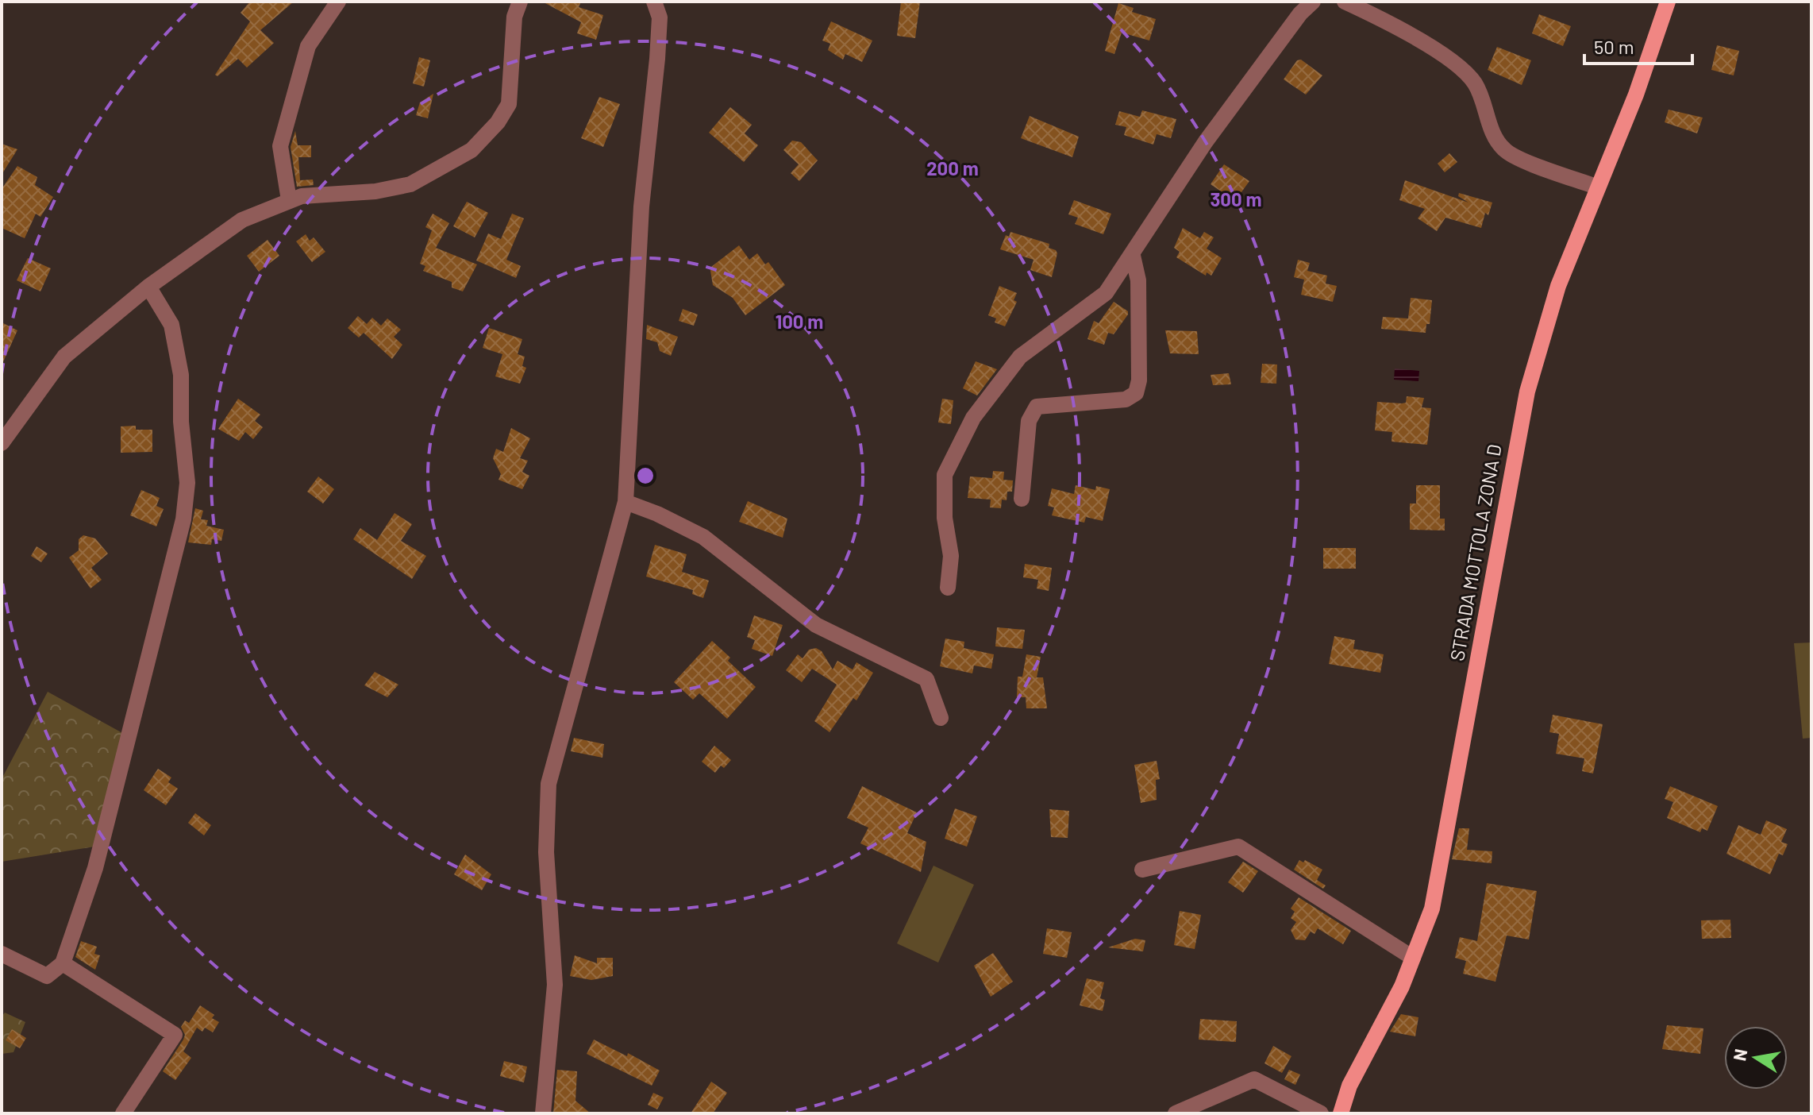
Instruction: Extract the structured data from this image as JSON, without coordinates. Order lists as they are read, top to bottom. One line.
{"streets":{"main road":["STRADA MOTTOLA ZONA D"]},"scale_bar":"50 m","north":"left","rings":["200 m","300 m","100 m"]}
